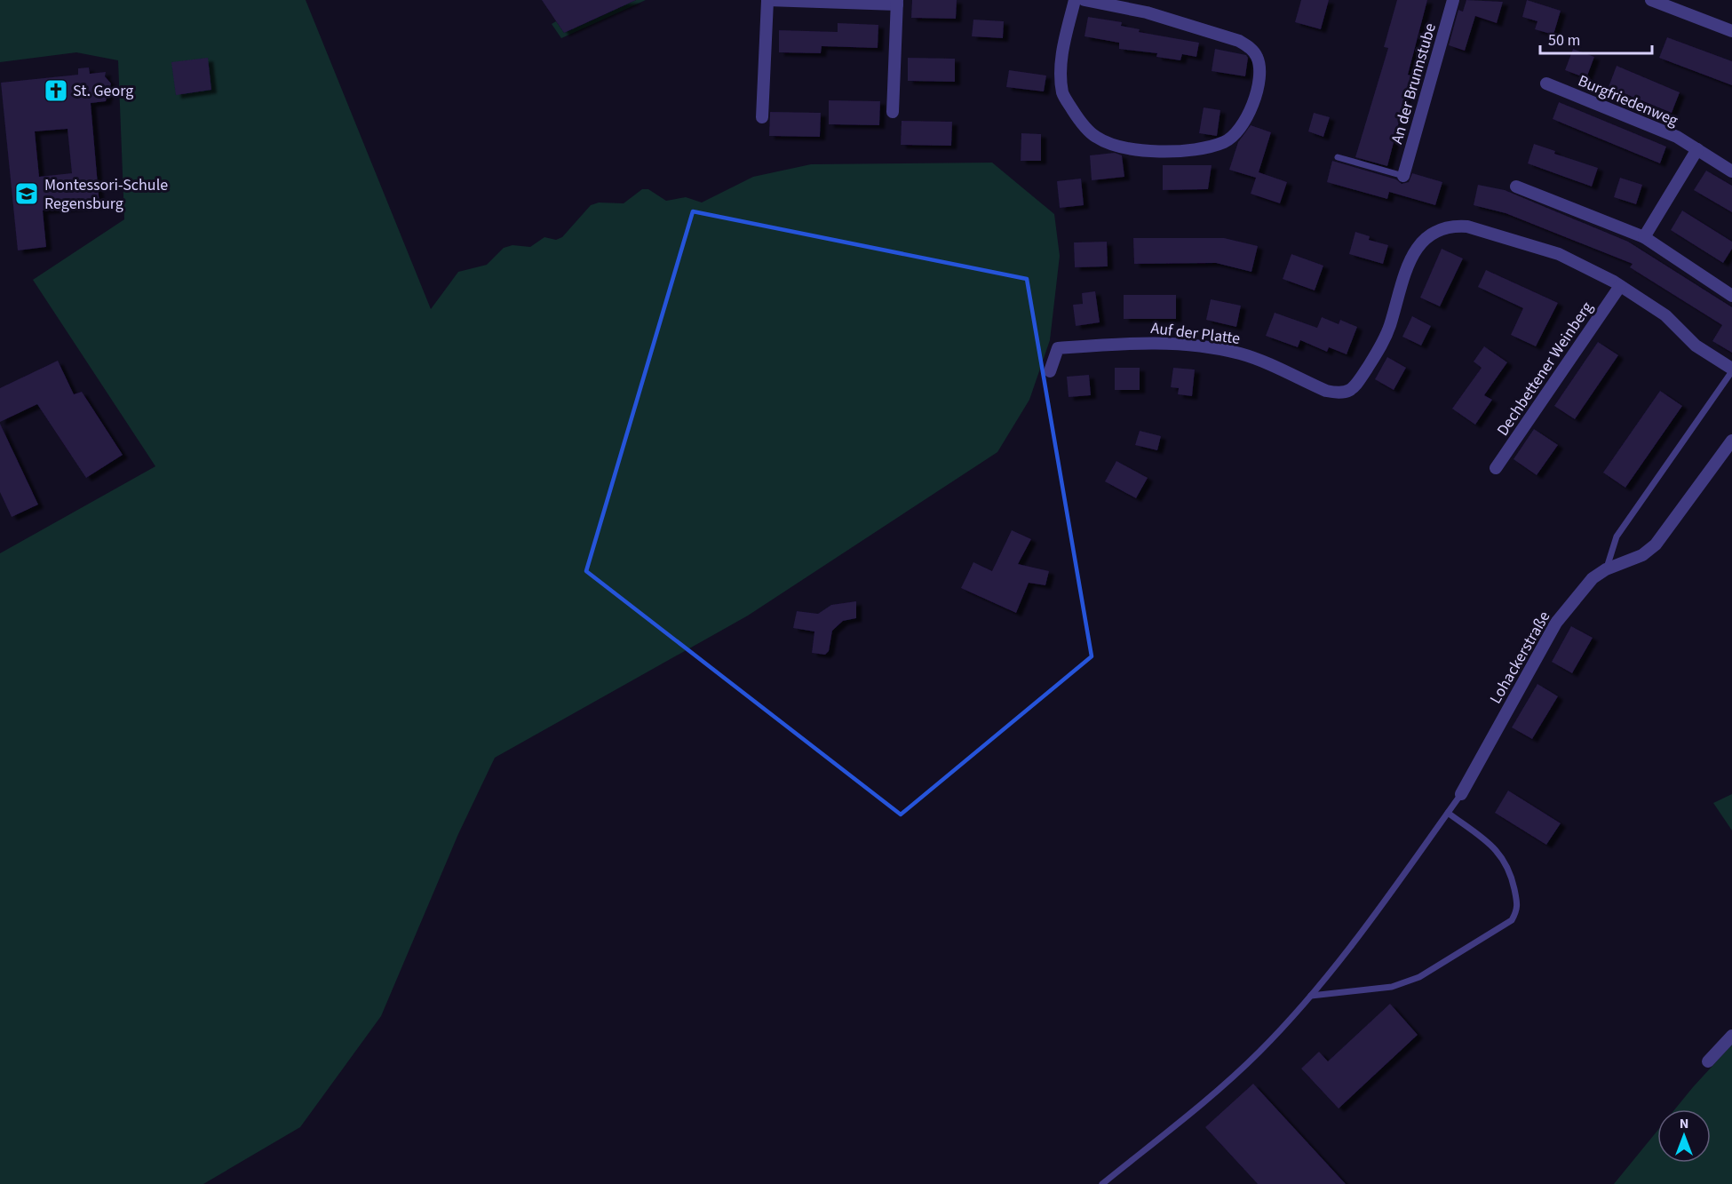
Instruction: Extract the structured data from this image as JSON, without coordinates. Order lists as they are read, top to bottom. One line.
{"streets":{"street":["An der Brunnstube","Burgfriedenweg","Auf der Platte","Dechbettener Weinberg","Lohackerstraße"]},"crossings":[["Auf der Platte","Dechbettener Weinberg"]],"places":{"church":["St. Georg"],"school or university":["Montessori-Schule Regensburg"]},"scale_bar":"50 m","north":"top"}
